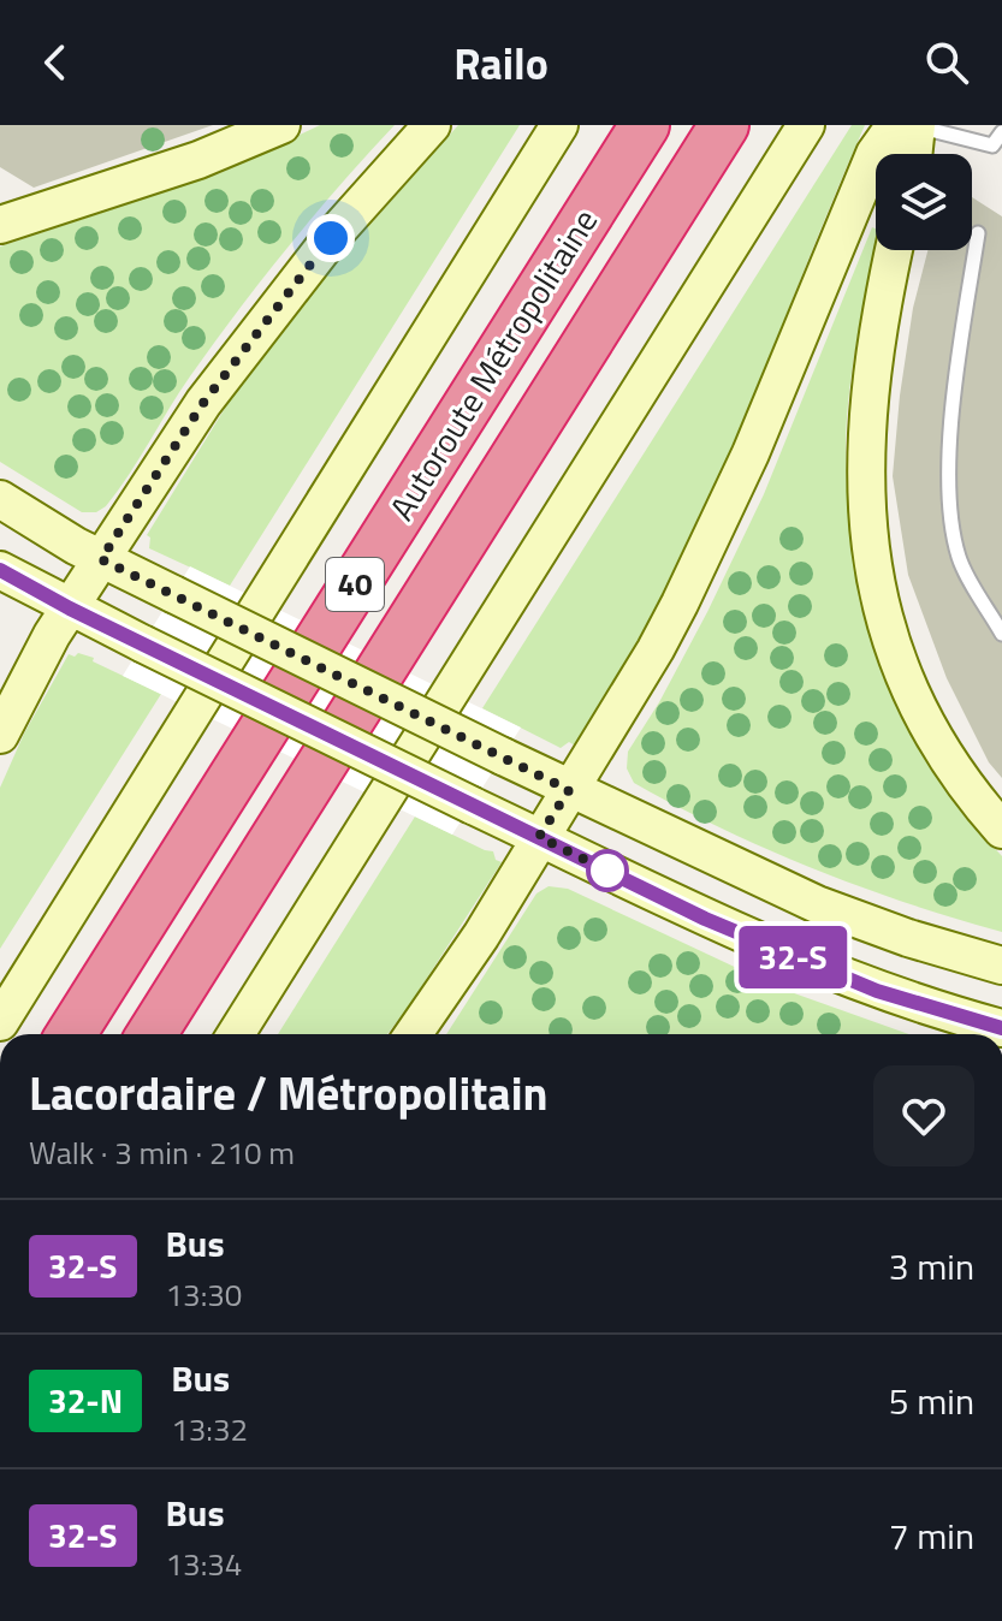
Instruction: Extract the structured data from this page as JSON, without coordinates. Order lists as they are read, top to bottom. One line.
{"streets":{"highway":["Autoroute Métropolitaine","40"]},"lines":["bus line 32-S"],"page":{"header":"Railo","on_map":"32-S","heading":["Lacordaire / Métropolitain","Walk · 3 min · 210 m"],"list":[{"mark":"32-S","name":"Bus","note":"13:30","value":"3 min"},{"mark":"32-N","name":"Bus","note":"13:32","value":"5 min"},{"mark":"32-S","name":"Bus","note":"13:34","value":"7 min"}]}}
